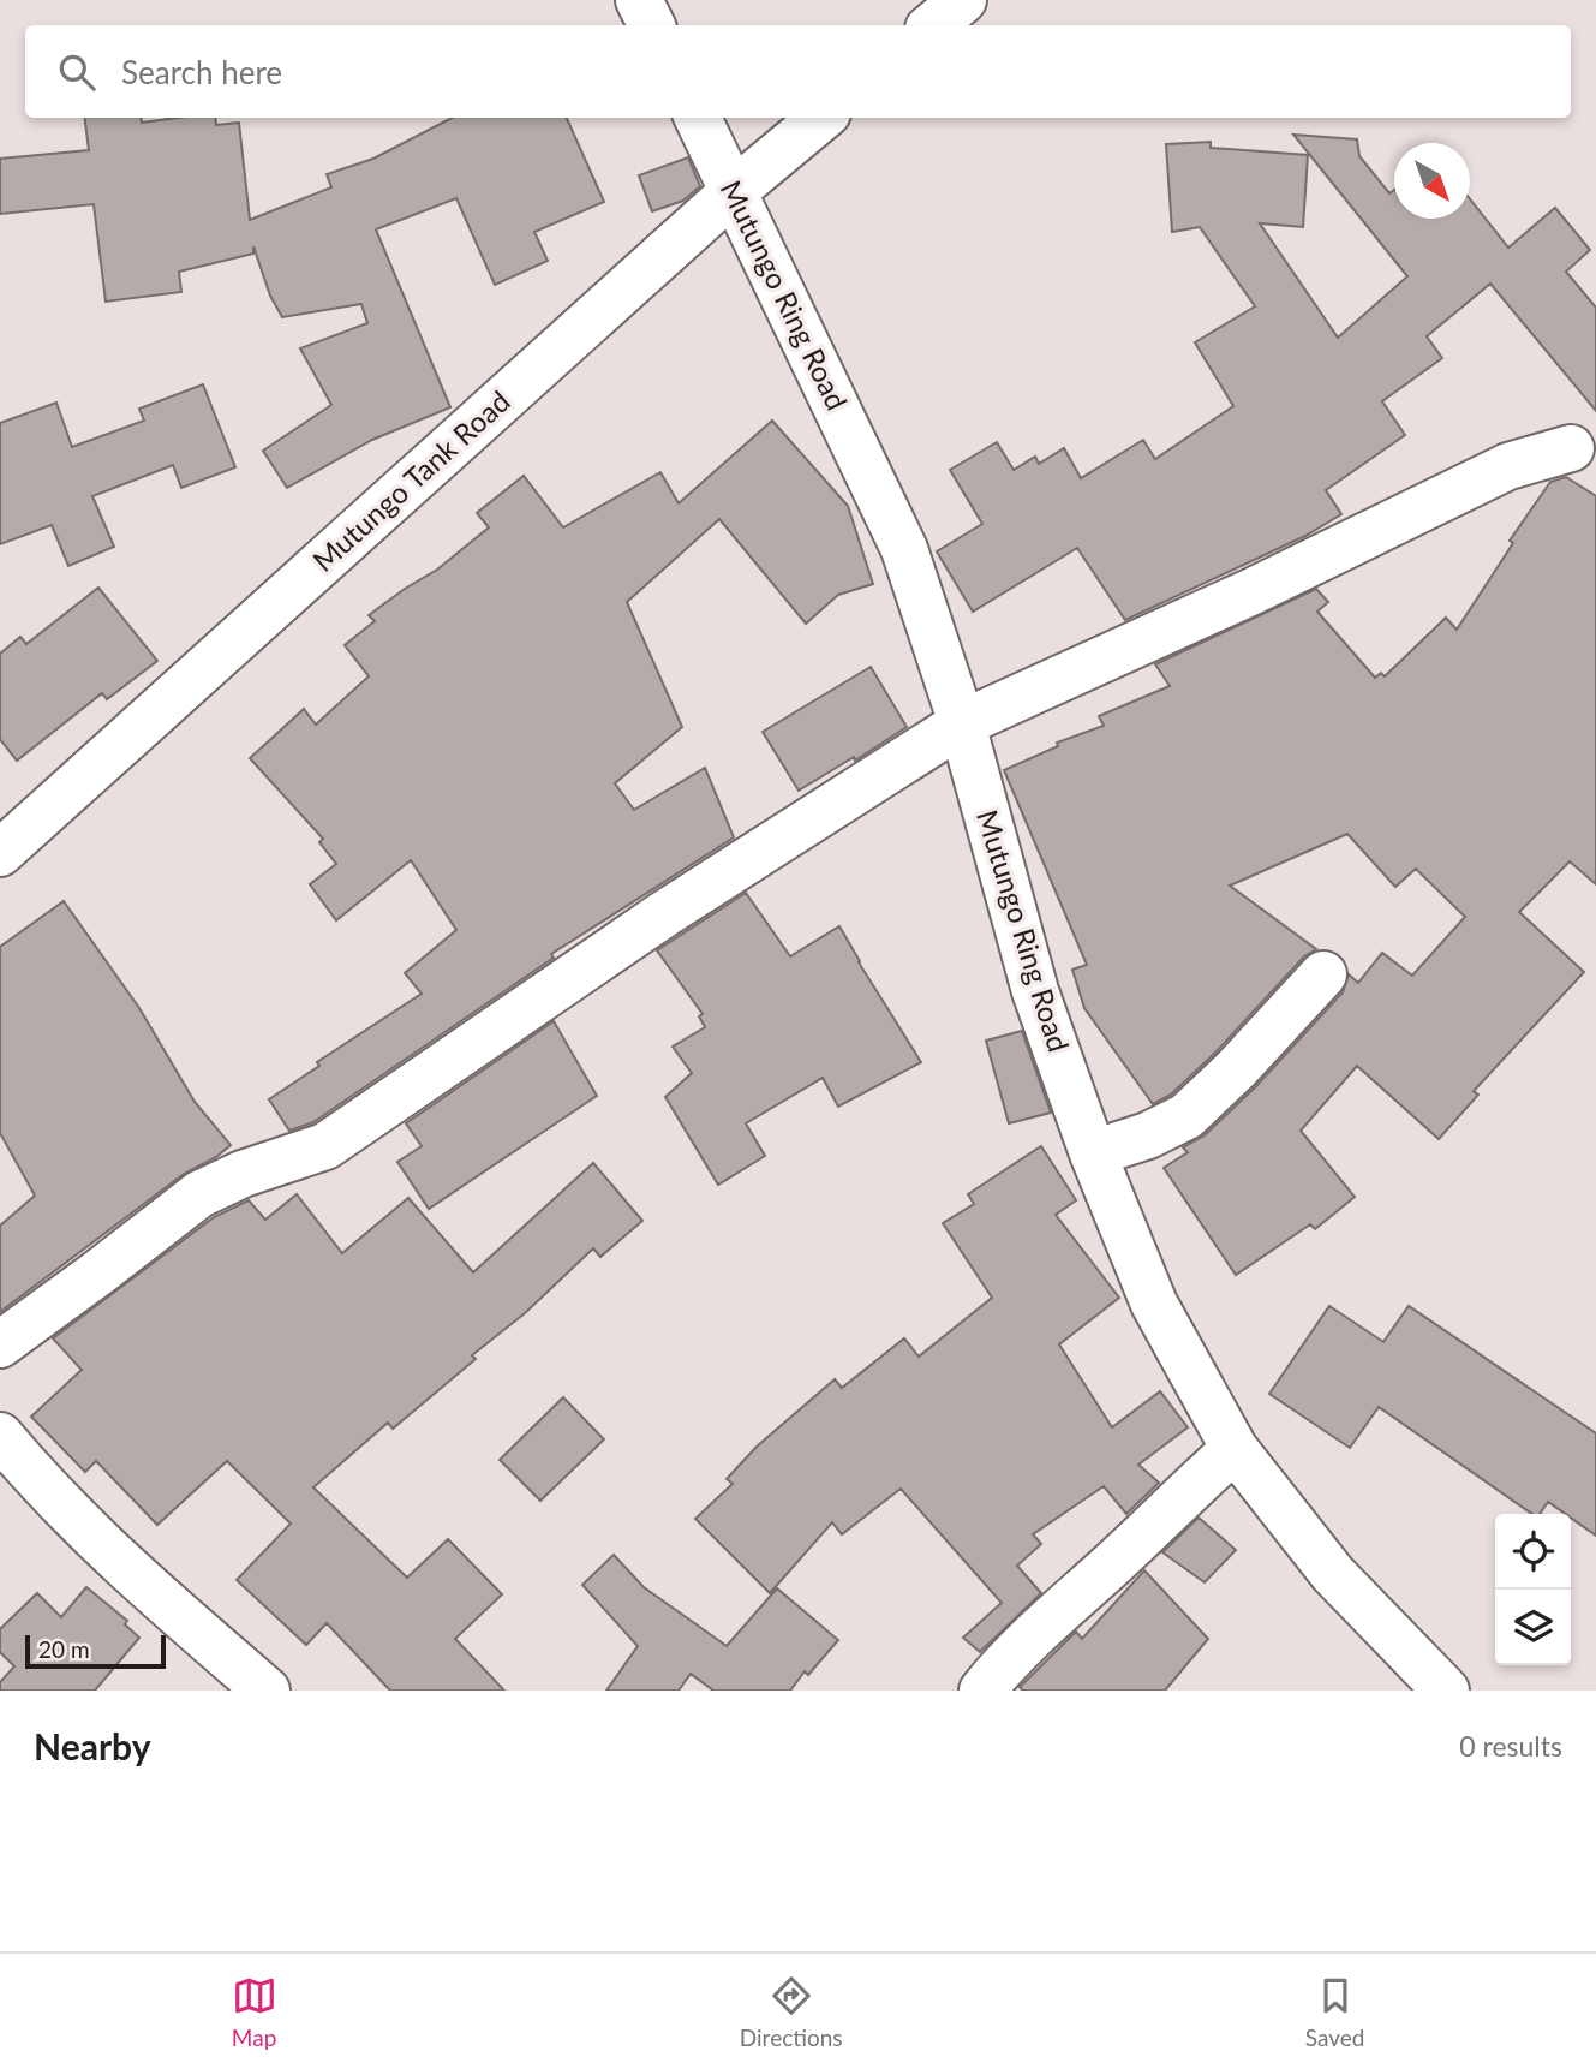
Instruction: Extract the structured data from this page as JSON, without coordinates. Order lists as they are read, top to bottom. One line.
{"streets":{"street":["Mutungo Ring Road","Mutungo Tank Road"]},"crossings":[["Mutungo Ring Road","Mutungo Tank Road"]],"scale_bar":"20 m","north":"bottom right","page":{"search":"Search here","scale":"20 m","heading":["Nearby","0 results"],"nav":["Map","Directions","Saved"]}}
